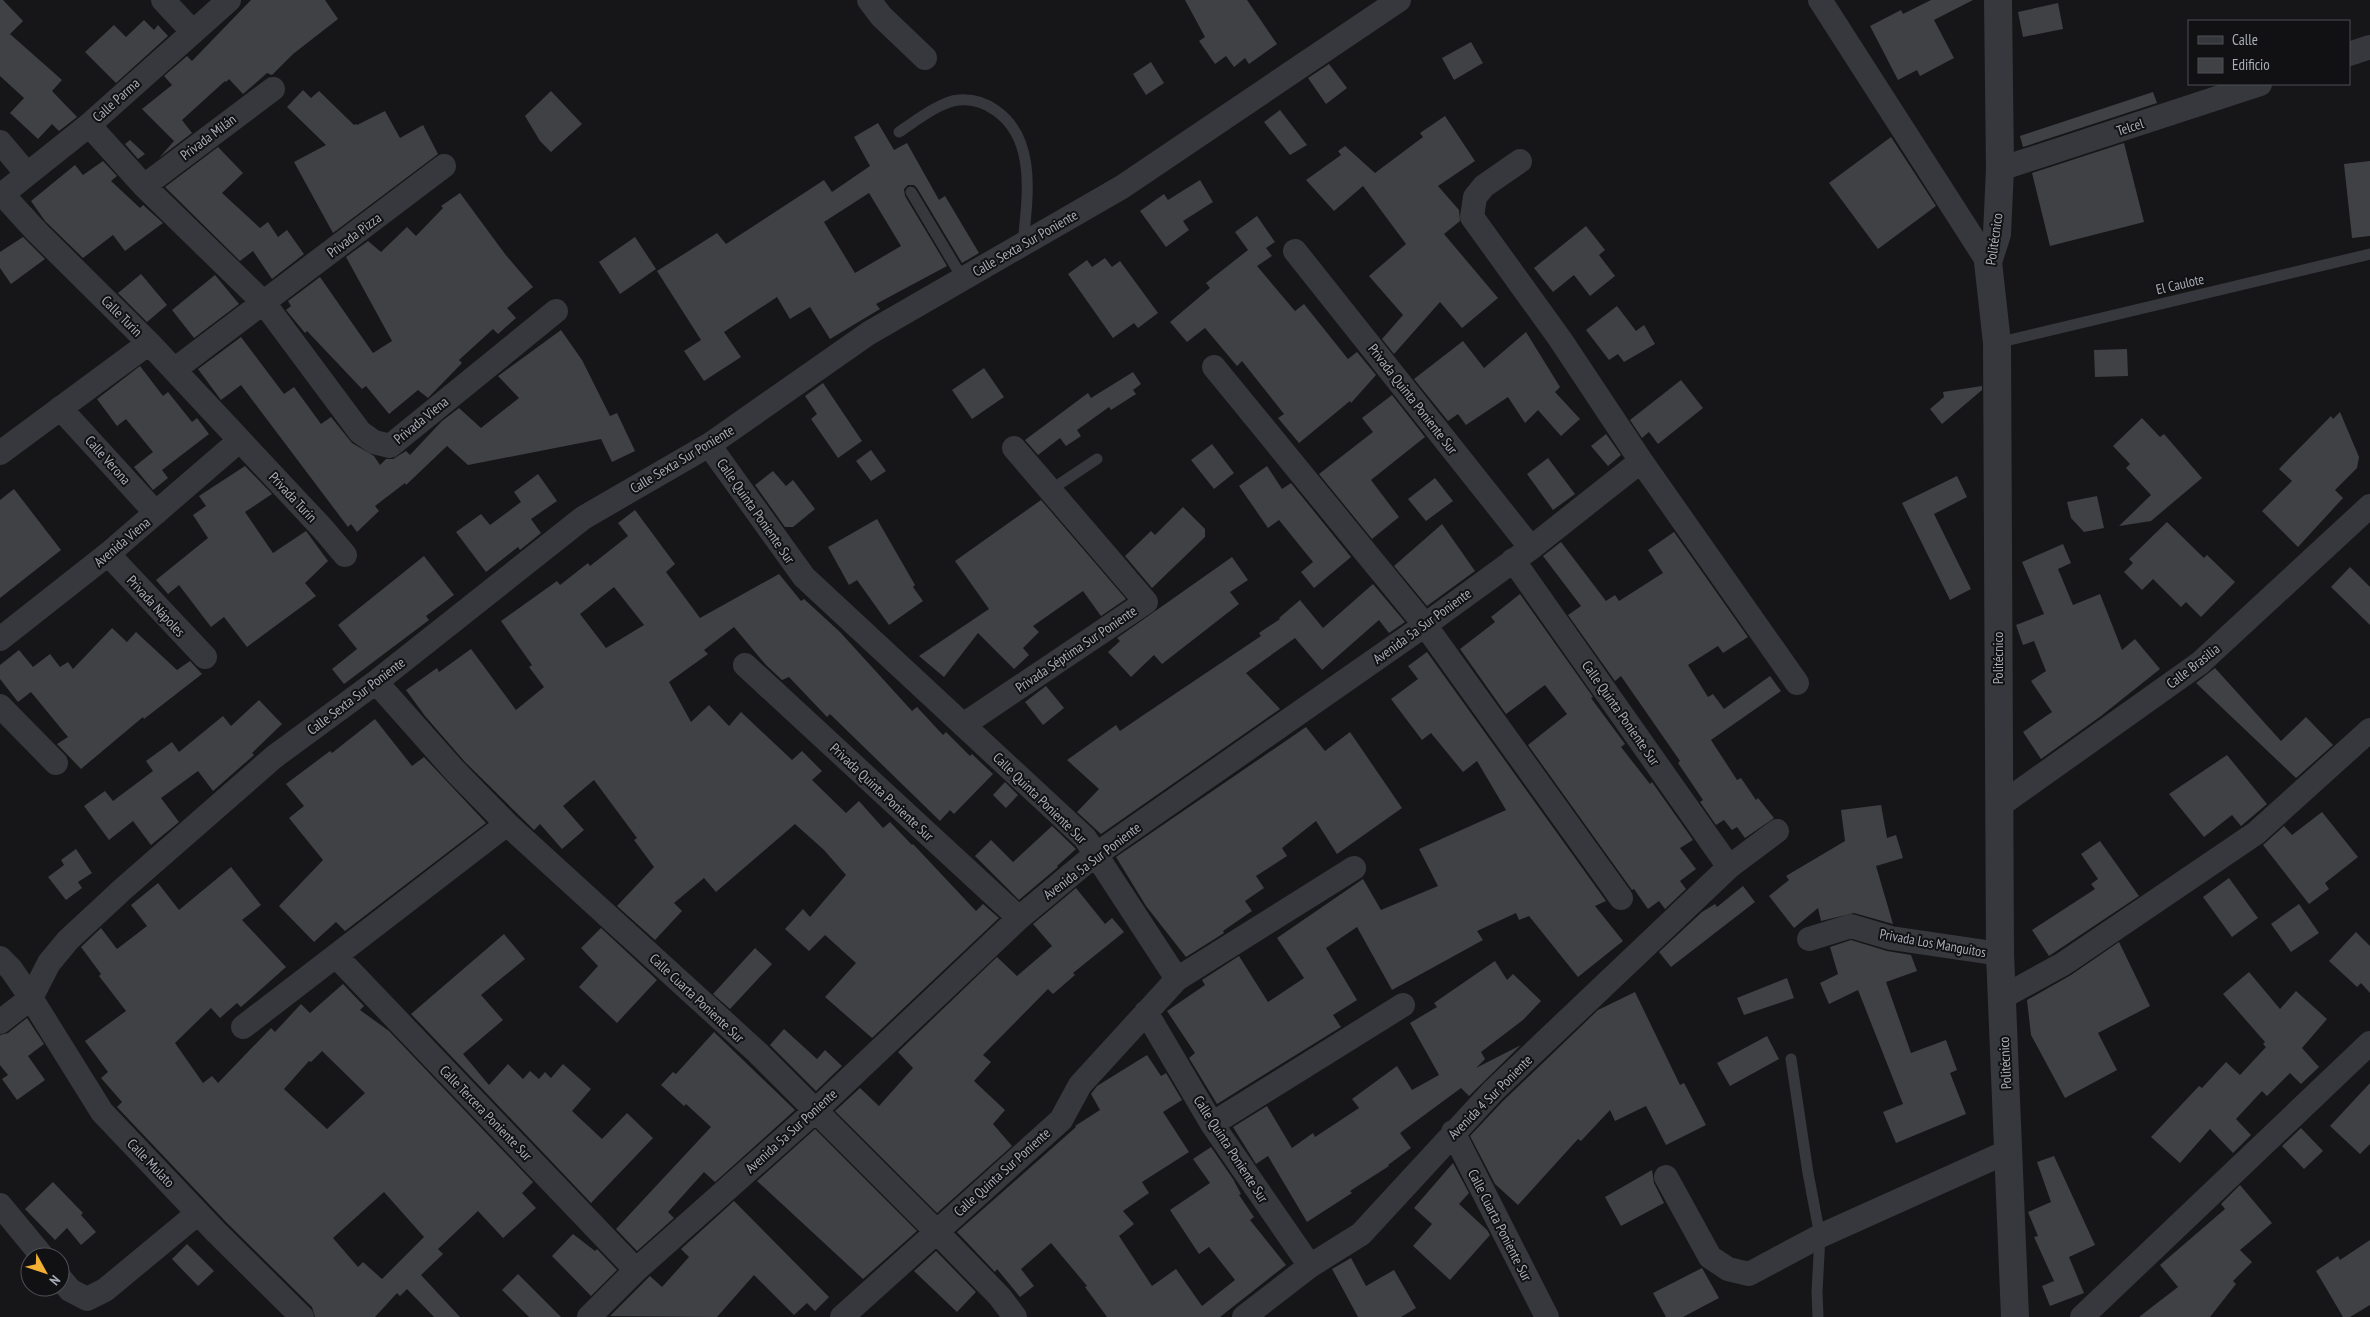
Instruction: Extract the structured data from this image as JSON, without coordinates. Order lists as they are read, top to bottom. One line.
{"streets":{"street":["Calle Parma","Telcel","Privada Milán","Privada Pizza","Politécnico","Calle Sexta Sur Poniente","Calle Turin","Privada Quinta Poniente Sur","Privada Viena","Calle Verona","Privada Turin","Calle Quinta Poniente Sur","Avenida Viena","Privada Nápoles","Avenida 5a Sur Poniente","Privada Séptima Sur Poniente","Calle Brasilia","Privada Los Manguitos","Calle Cuarta Poniente Sur","Avenida 4 Sur Poniente","Calle Tercera Poniente Sur","Calle Mulato","Calle Quinta Sur Poniente"],"lane":["El Caulote"]},"crossings":[["Calle Parma","Calle Turin"],["Telcel","Politécnico"],["Privada Pizza","Calle Turin"],["Privada Pizza","Privada Viena"],["Politécnico","El Caulote"],["Politécnico","Calle Brasilia"],["Politécnico","Privada Los Manguitos"],["Calle Sexta Sur Poniente","Calle Quinta Poniente Sur"],["Calle Sexta Sur Poniente","Calle Cuarta Poniente Sur"],["Calle Sexta Sur Poniente","Calle Mulato"],["Calle Turin","Privada Turin"],["Calle Turin","Avenida Viena"],["Privada Quinta Poniente Sur","Calle Quinta Poniente Sur"],["Privada Quinta Poniente Sur","Avenida 5a Sur Poniente"],["Calle Verona","Avenida Viena"],["Privada Turin","Avenida Viena"],["Calle Quinta Poniente Sur","Avenida 5a Sur Poniente"],["Calle Quinta Poniente Sur","Privada Séptima Sur Poniente"],["Calle Quinta Poniente Sur","Avenida 4 Sur Poniente"],["Calle Quinta Poniente Sur","Calle Quinta Sur Poniente"],["Avenida Viena","Privada Nápoles"],["Avenida 5a Sur Poniente","Calle Cuarta Poniente Sur"],["Avenida 5a Sur Poniente","Calle Tercera Poniente Sur"],["Calle Cuarta Poniente Sur","Avenida 4 Sur Poniente"],["Calle Cuarta Poniente Sur","Calle Quinta Sur Poniente"]],"legend":["Calle","Edificio"],"north":"bottom right"}
